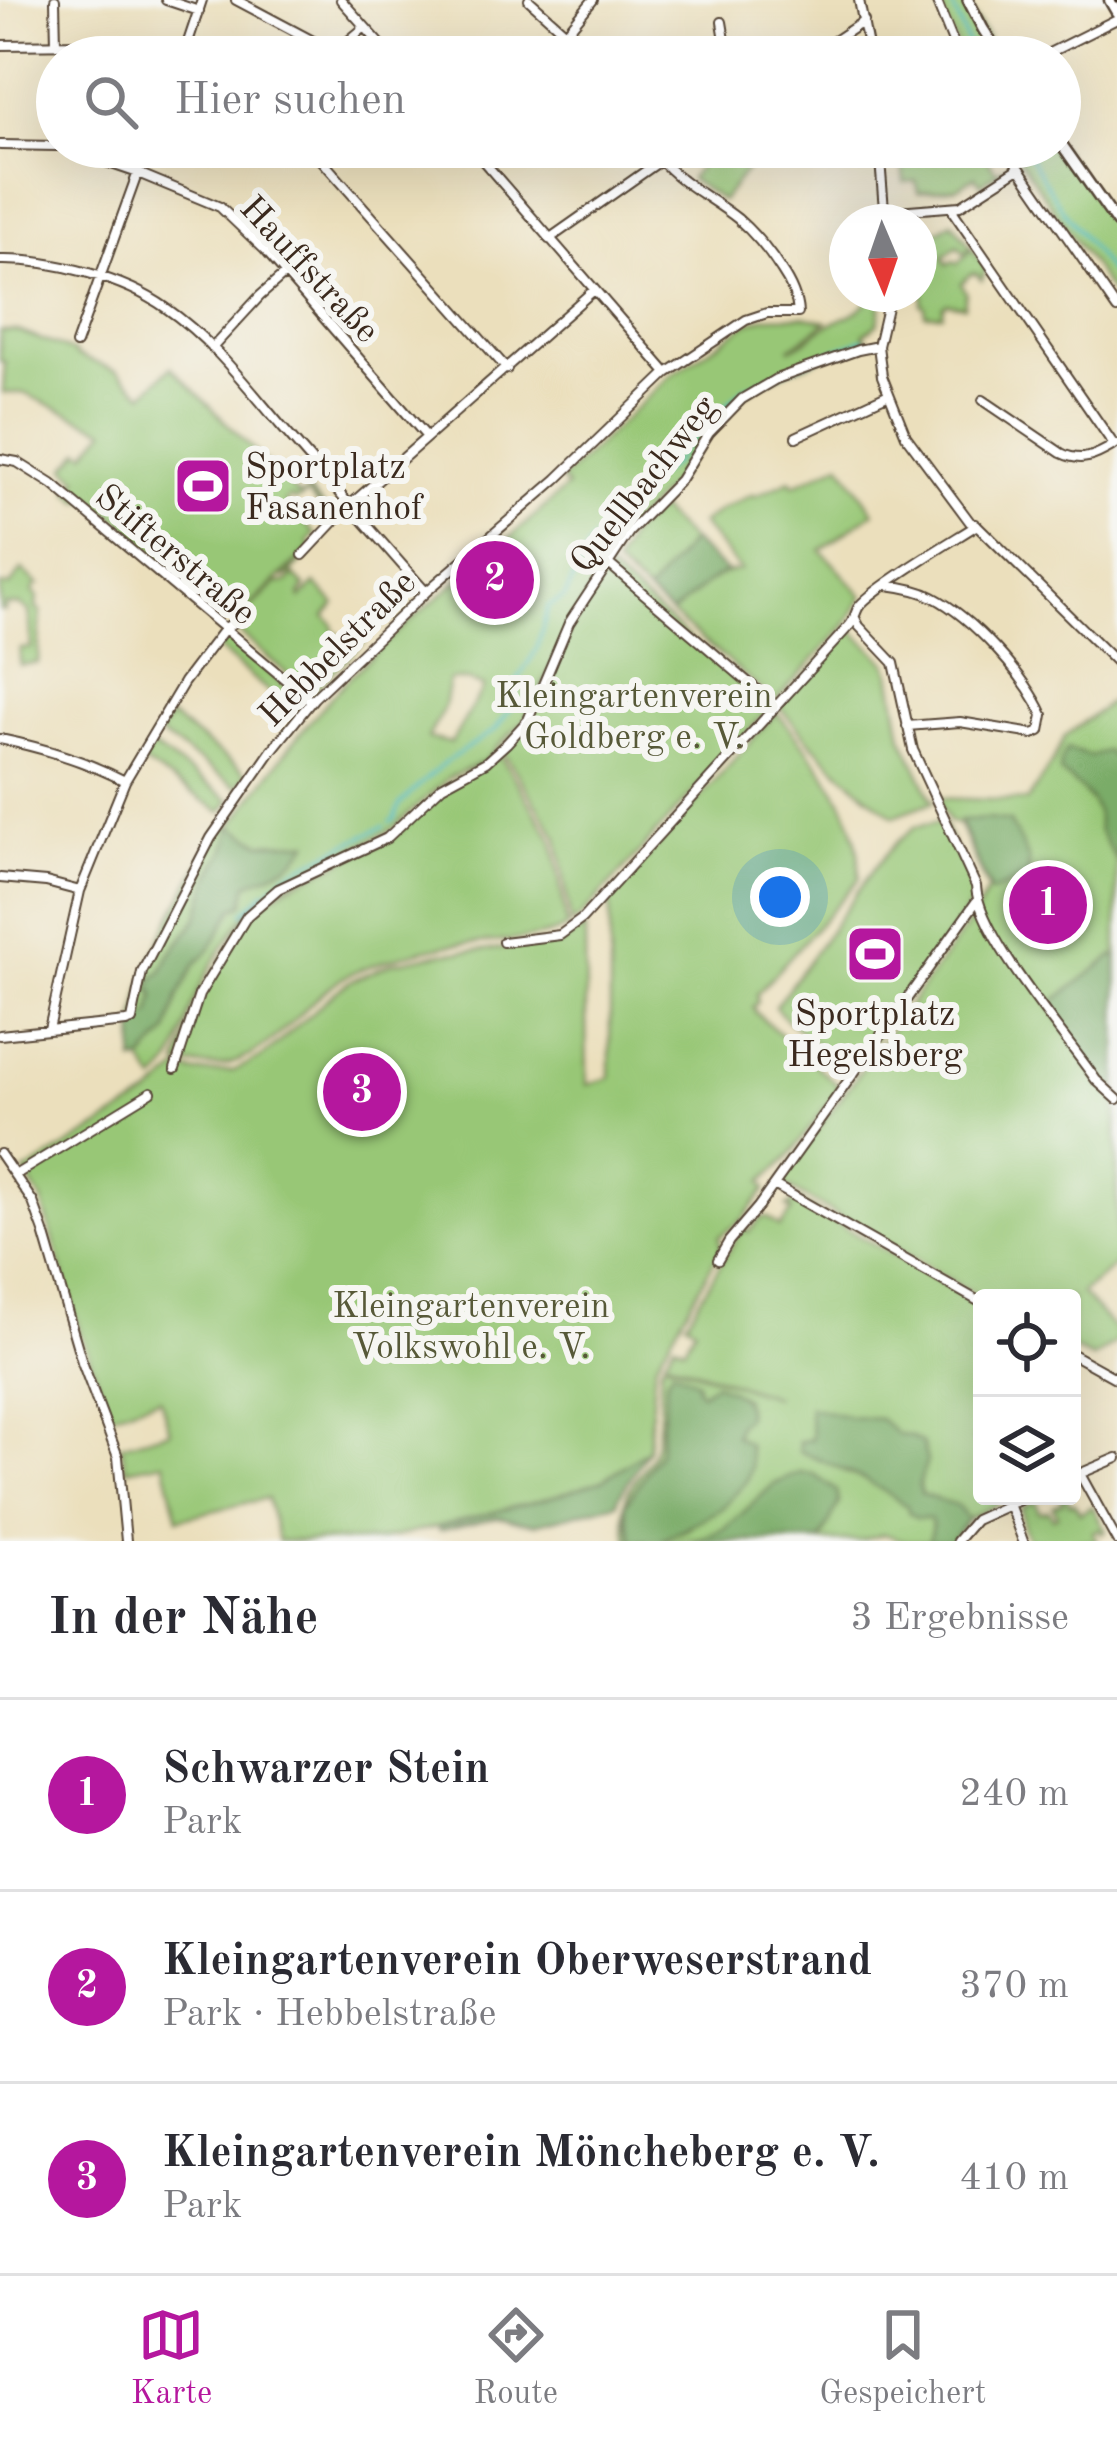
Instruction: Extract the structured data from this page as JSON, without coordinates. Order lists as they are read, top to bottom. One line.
{"streets":{"street":["Hauffstraße","Quellbachweg","Stifterstraße","Hebbelstraße"]},"crossings":[["Stifterstraße","Hebbelstraße"]],"parks":["Kleingartenverein Goldberg e. V.","Kleingartenverein Volkswohl e. V."],"places":{"sports":["Sportplatz Fasanenhof","Sportplatz Hegelsberg"]},"north":"bottom","page":{"search":"Hier suchen","pins":["2","1","3"],"heading":["In der Nähe","3 Ergebnisse"],"list":[{"mark":"1","name":"Schwarzer Stein","note":"Park","value":"240 m"},{"mark":"2","name":"Kleingartenverein Oberweserstrand","note":"Park · Hebbelstraße","value":"370 m"},{"mark":"3","name":"Kleingartenverein Möncheberg e. V.","note":"Park","value":"410 m"}],"nav":["Karte","Route","Gespeichert"]}}
